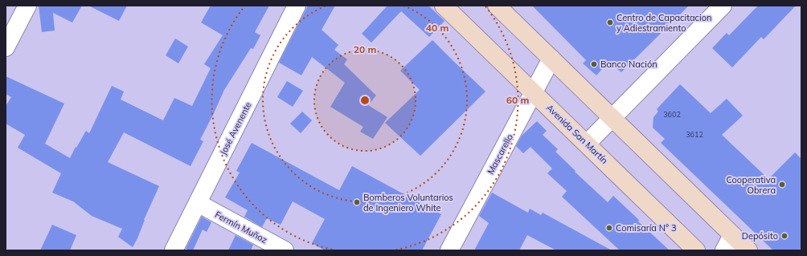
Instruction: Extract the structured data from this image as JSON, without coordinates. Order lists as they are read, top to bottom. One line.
{"streets":{"main road":["Avenida San Martín"],"street":["José Avenente","Mascarello","Fermín Muñoz"]},"crossings":[["José Avenente","Fermín Muñoz"],["Avenida San Martín","Mascarello"]],"places":["Centro de Capacitacion y Adiestramiento","Banco Nación","Cooperativa Obrera","Bomberos Voluntarios de Ingeniero White","Comisaría N° 3","Depósito"],"house_numbers":["3602","3612"],"rings":["40 m","20 m","60 m"]}
